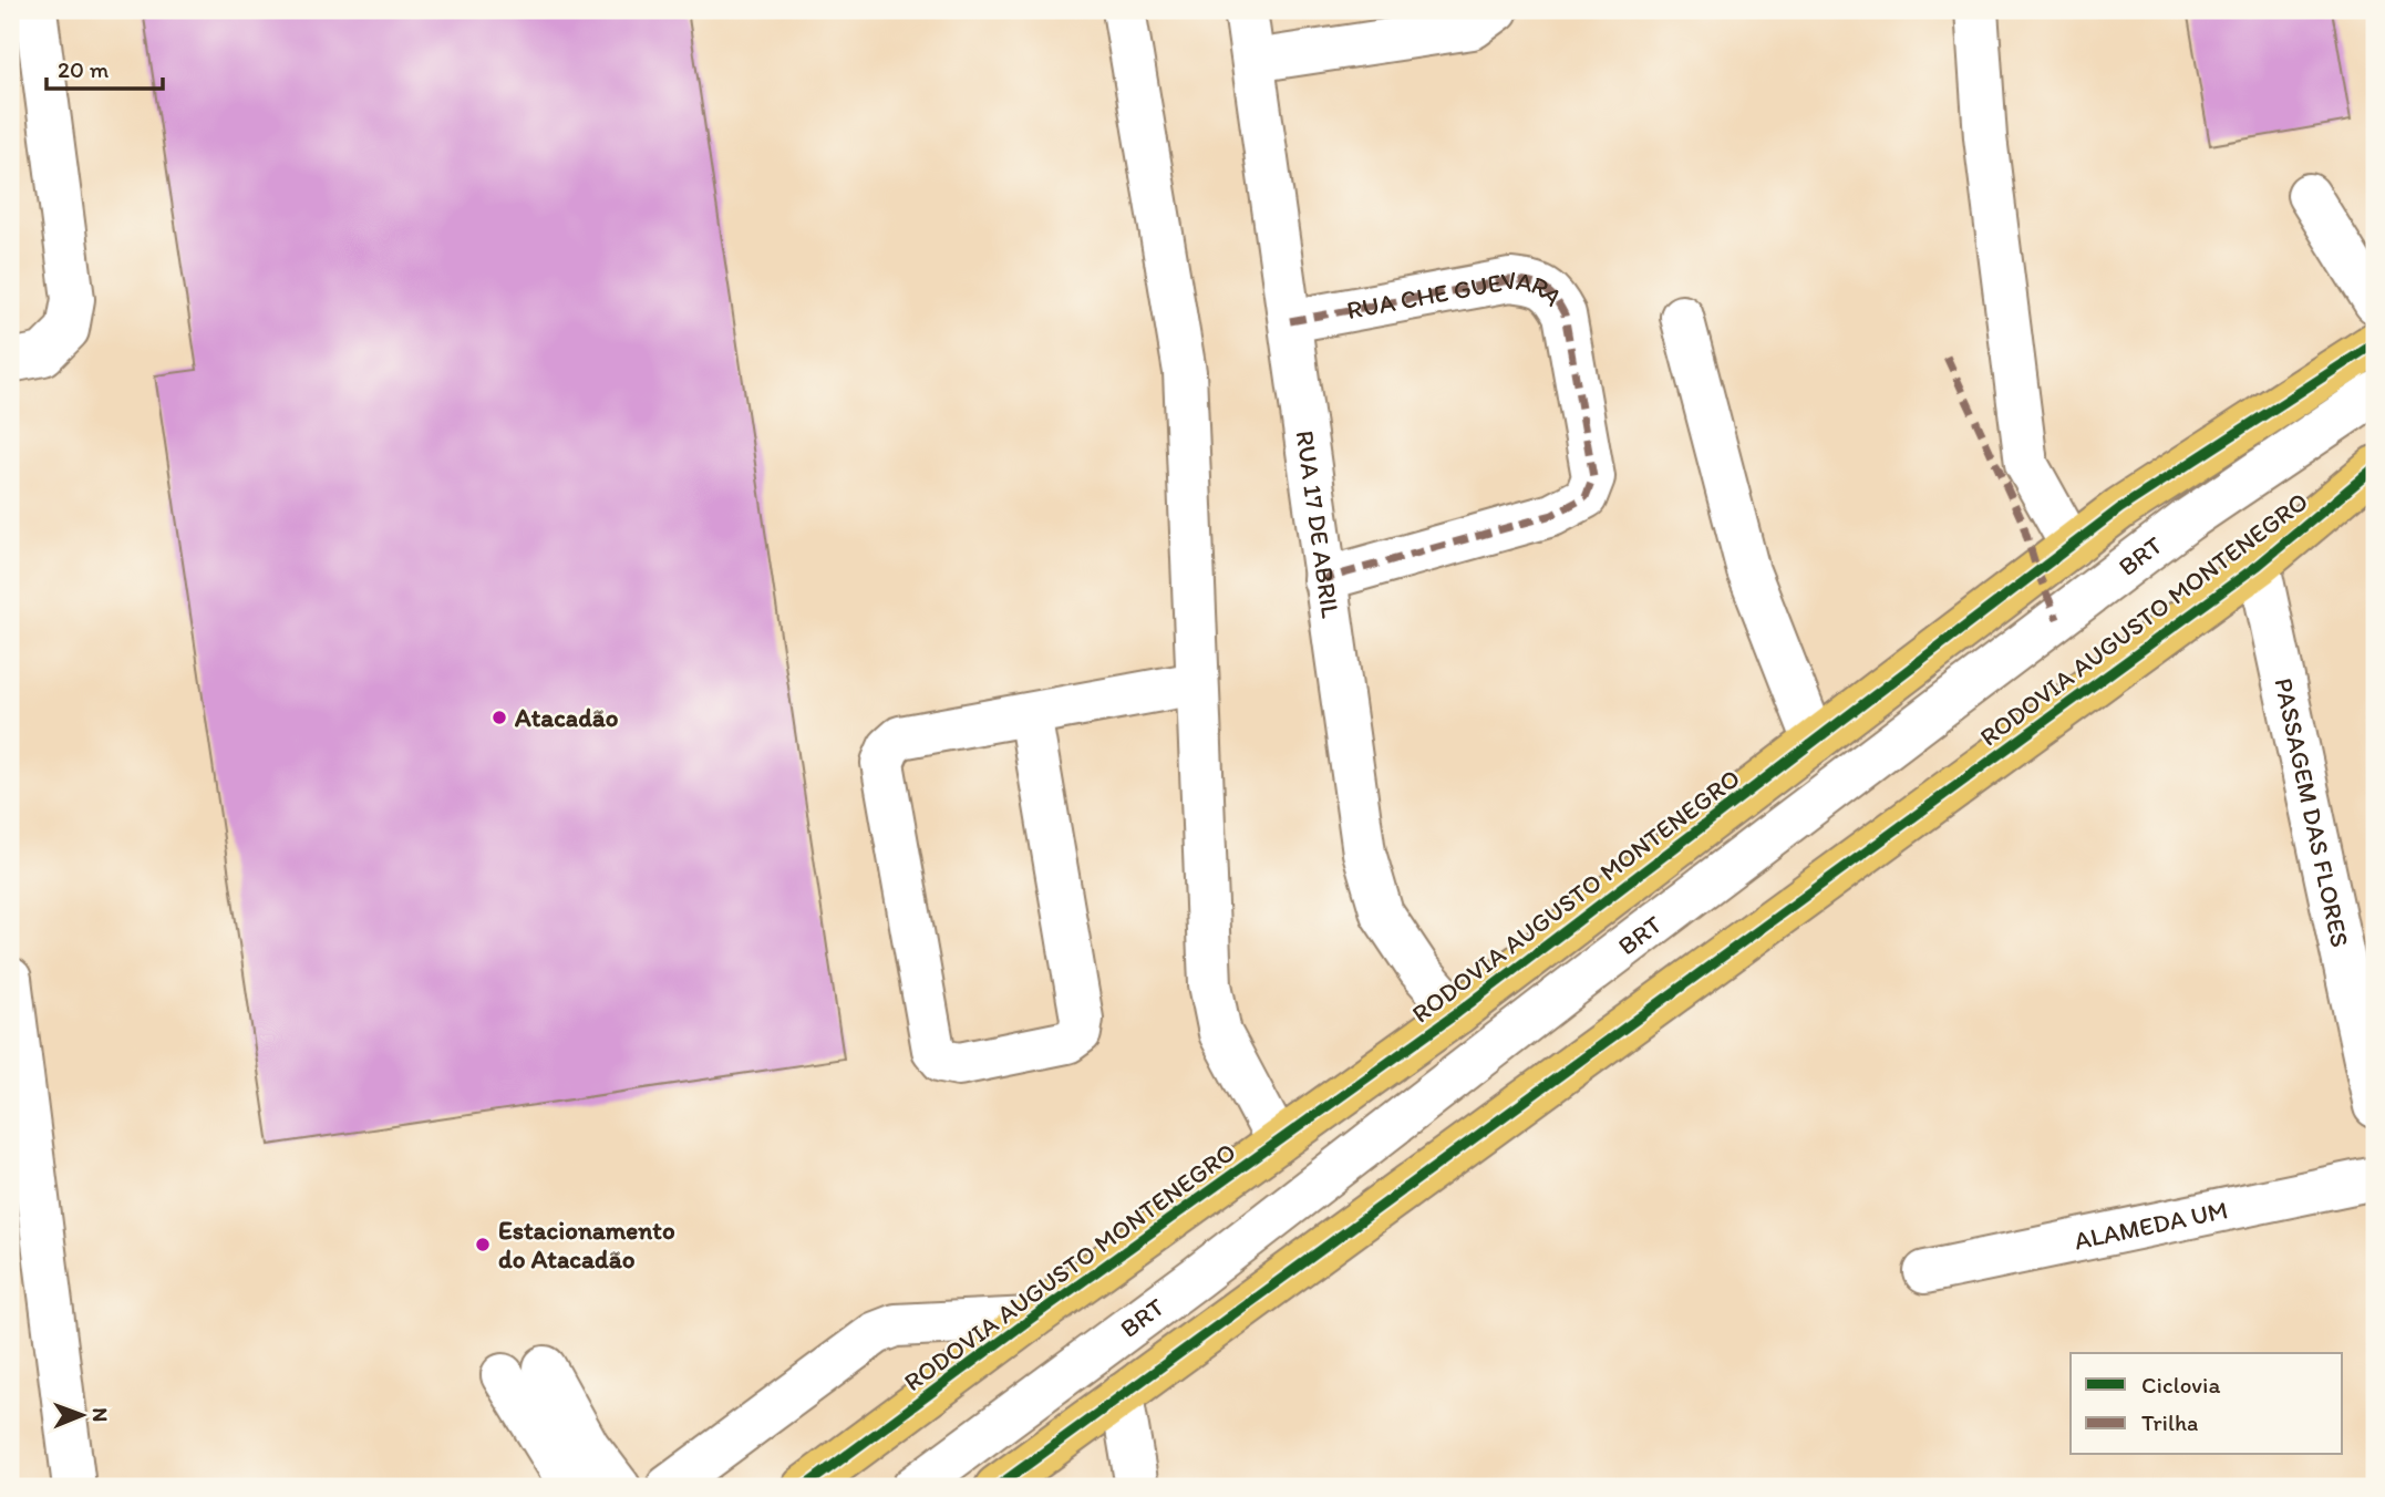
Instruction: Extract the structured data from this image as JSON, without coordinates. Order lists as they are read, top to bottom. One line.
{"streets":{"main road":["RODOVIA AUGUSTO MONTENEGRO"],"street":["RUA CHE GUEVARA","RUA 17 DE ABRIL","BRT","PASSAGEM DAS FLORES","ALAMEDA UM"]},"crossings":[["RUA CHE GUEVARA","RUA 17 DE ABRIL"],["RUA 17 DE ABRIL","RODOVIA AUGUSTO MONTENEGRO"],["RODOVIA AUGUSTO MONTENEGRO","PASSAGEM DAS FLORES"]],"places":["Atacadão","Estacionamento do Atacadão"],"legend":["Ciclovia","Trilha"],"scale_bar":"20 m","north":"right"}
